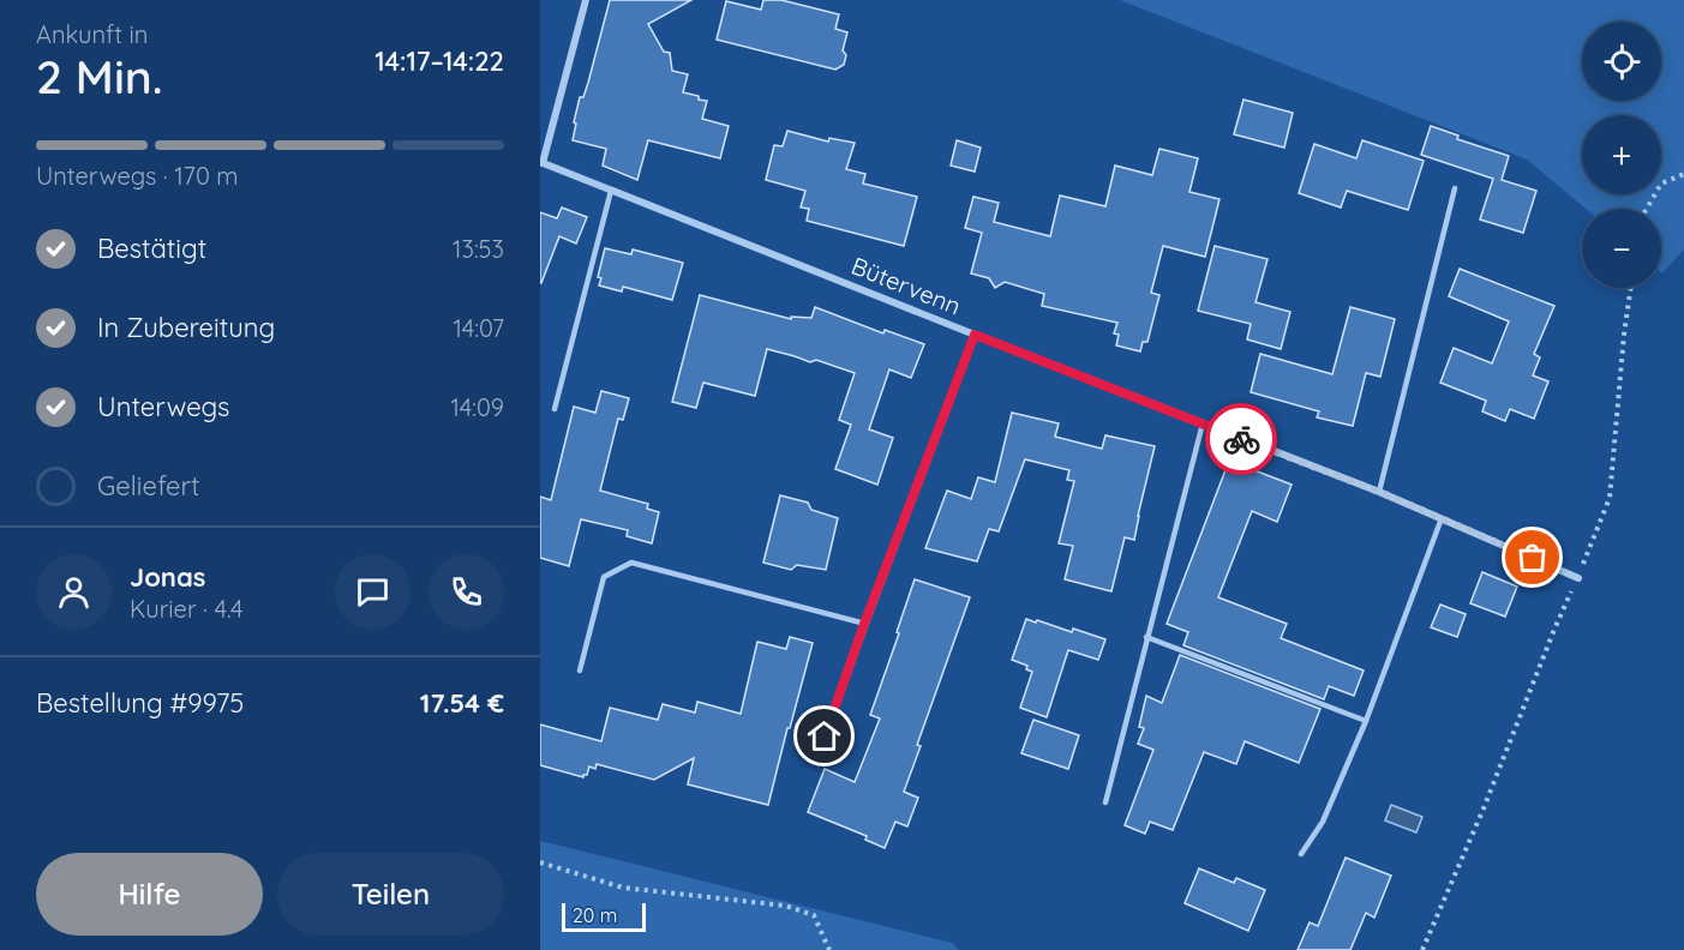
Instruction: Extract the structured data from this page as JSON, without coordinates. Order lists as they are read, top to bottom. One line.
{"streets":{"street":["Bütervenn"]},"scale_bar":"20 m","page":{"heading":["2 Min.","Ankunft in","14:17–14:22"],"panel":["Jonas","Kurier · 4.4","Bestellung #9975","17.54 €"],"map_buttons":["+","−"],"bar":"Unterwegs · 170 m","list":[["Bestätigt","13:53"],["In Zubereitung","14:07"],["Unterwegs","14:09"],"Geliefert"],"buttons":["Hilfe","Teilen"],"scale":"20 m"}}
